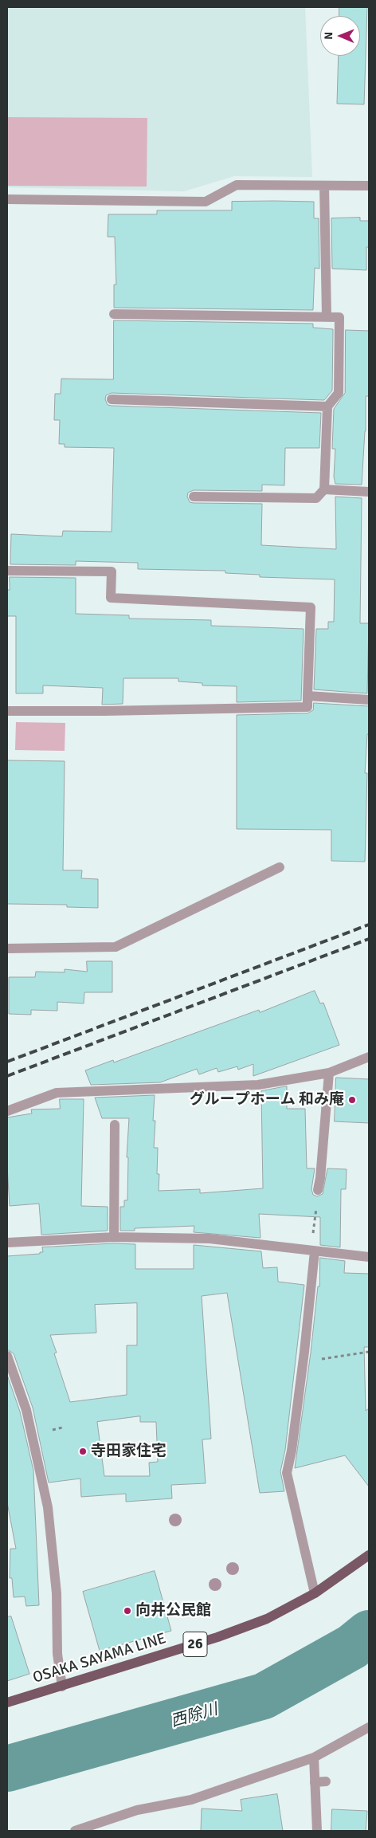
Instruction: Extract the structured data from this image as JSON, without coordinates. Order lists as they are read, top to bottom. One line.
{"streets":{"main road":["26","OSAKA SAYAMA LINE"]},"water":["西除川"],"places":["グループホーム 和み庵","寺田家住宅","向井公民館"],"north":"left"}
